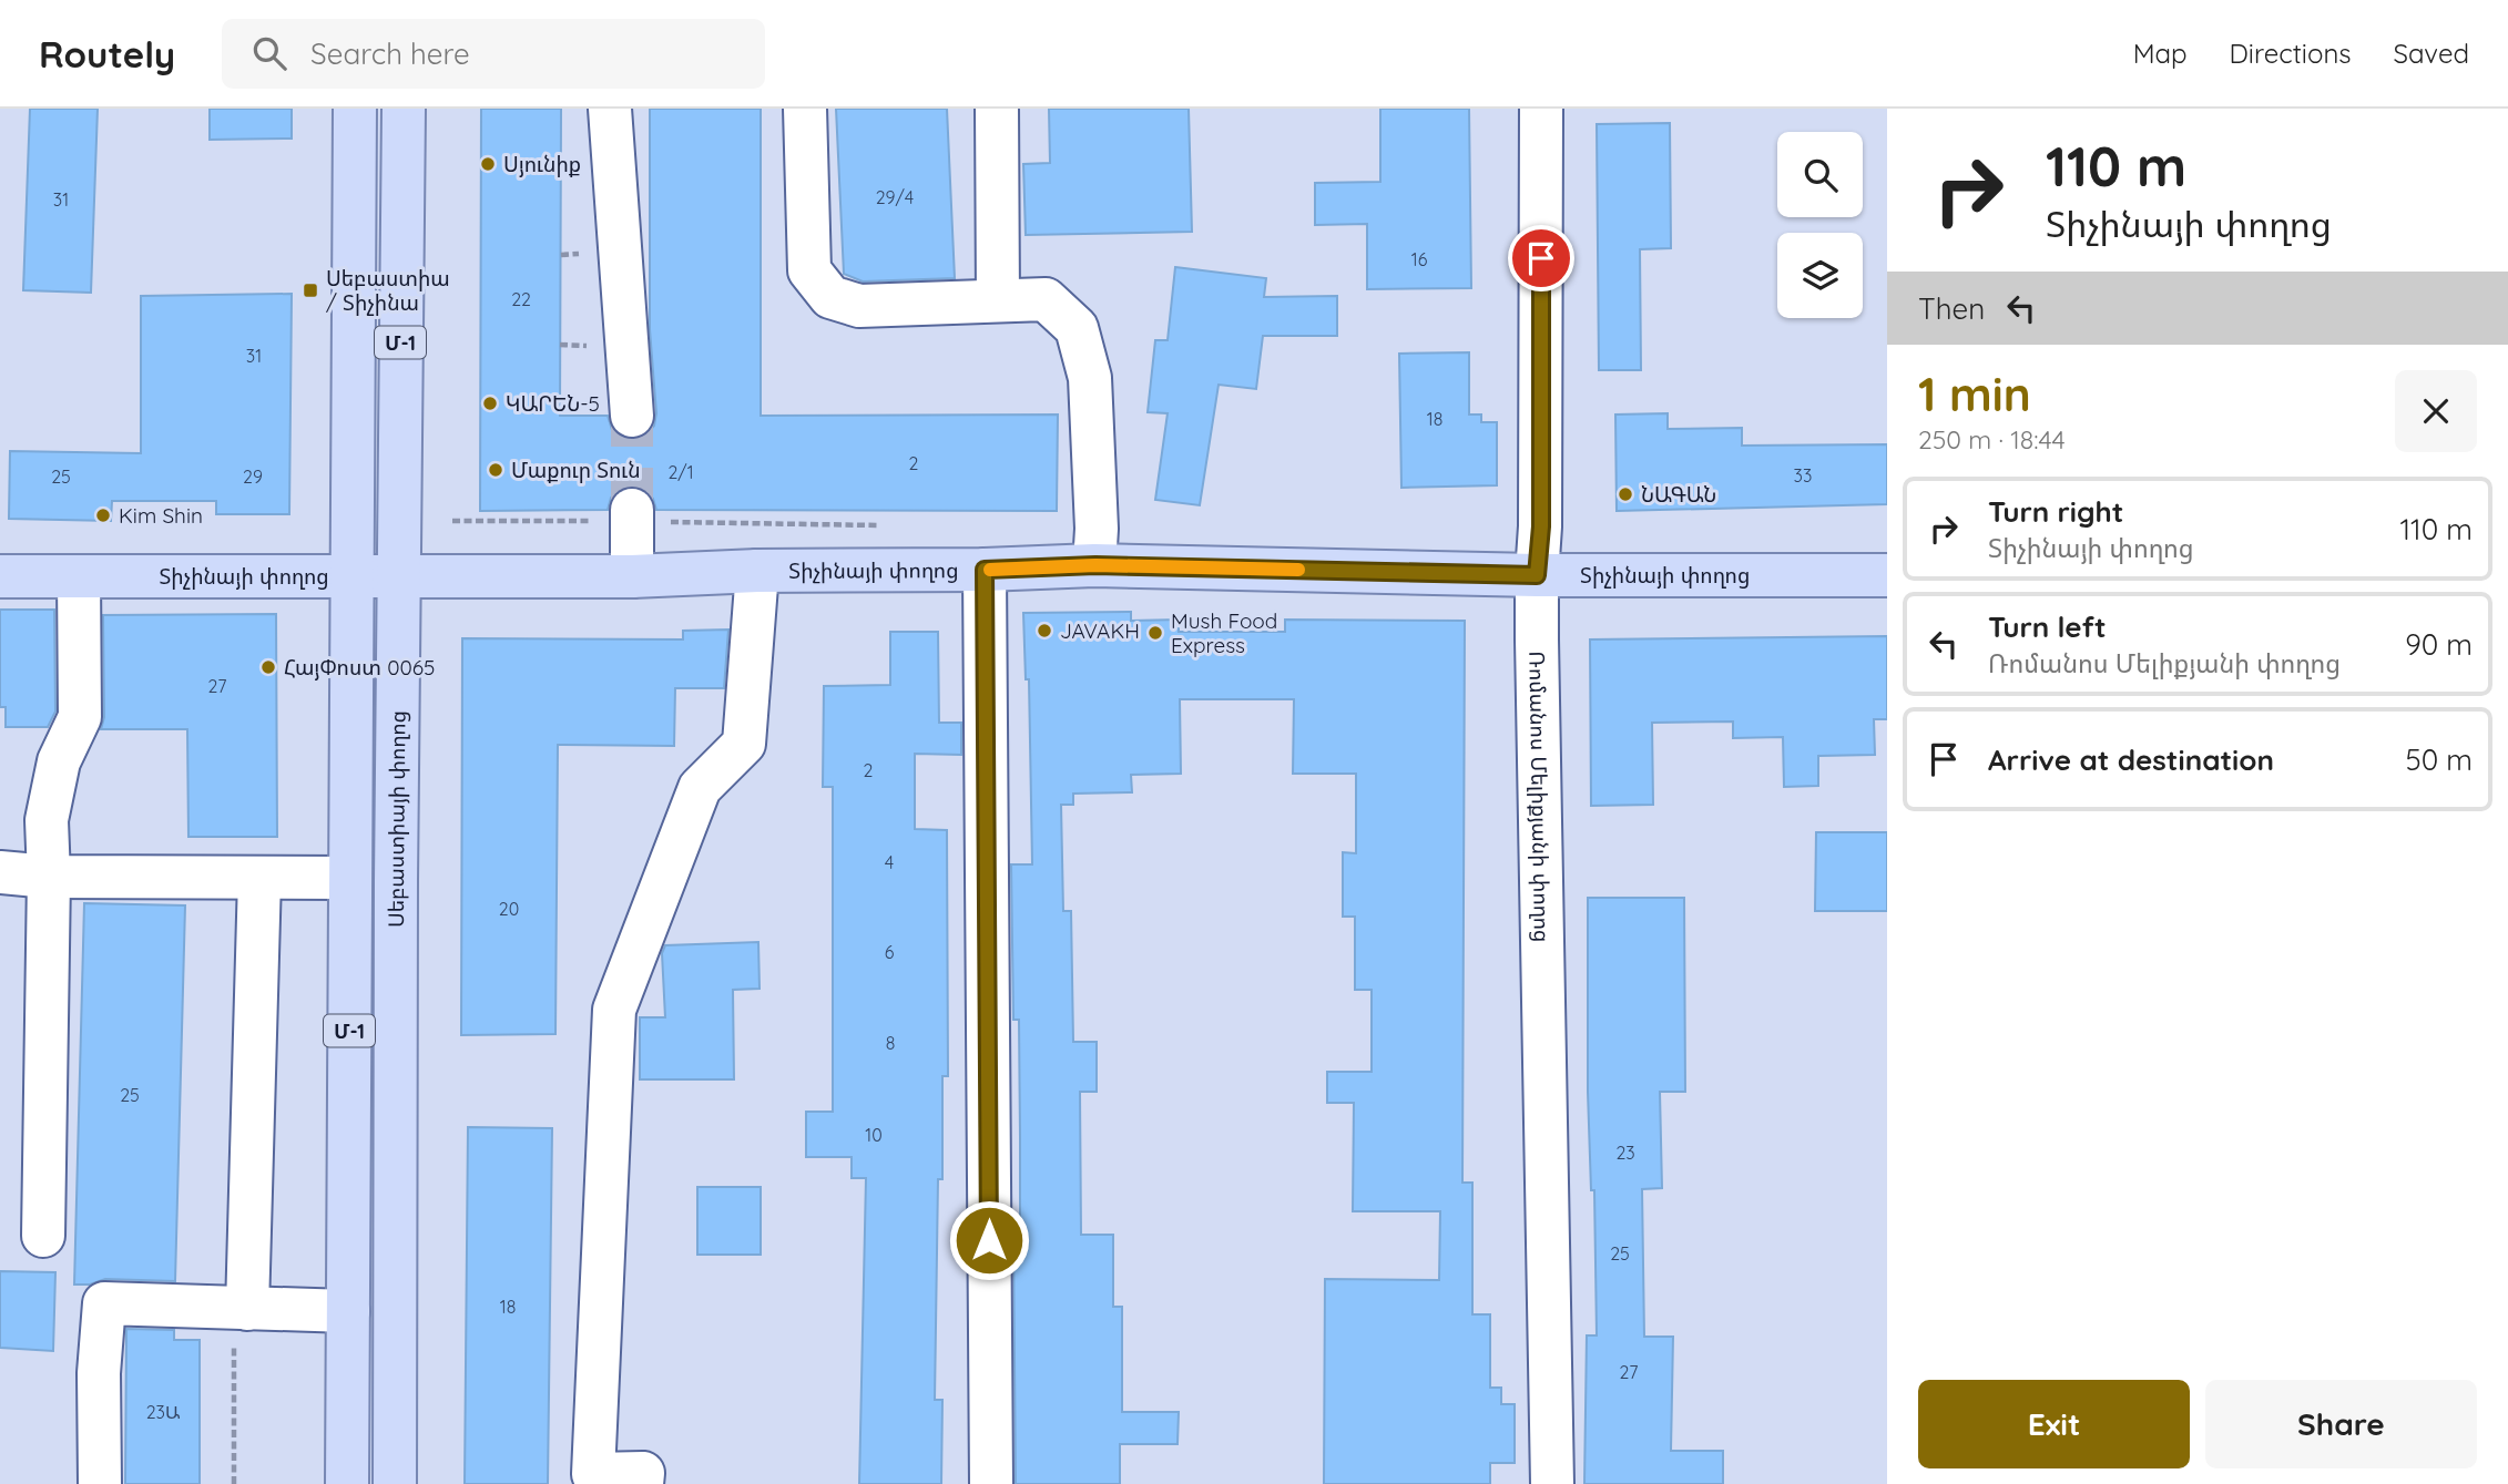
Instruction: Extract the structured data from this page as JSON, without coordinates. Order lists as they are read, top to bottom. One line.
{"streets":{"main road":["Մ-1","Տիչինայի փողոց","Սեբաստիայի փողոց"],"street":["Ռոմանոս Մելիքյանի փողոց"]},"crossings":[["Մ-1","Տիչինայի փողոց"],["Տիչինայի փողոց","Ռոմանոս Մելիքյանի փողոց"],["Տիչինայի փողոց","Սեբաստիայի փողոց"]],"places":{"other":["Սյունիք","ԿԱՐԵՆ-5","Մաքուր Տուն","ՆԱԳԱՆ","Kim Shin","JAVAKH","Mush Food Express","ՀայՓոստ 0065"],"transit":["Սեբաստիա / Տիչինա"]},"house_numbers":["29/4","31","16","22","31","18","2","2/1","33","25","29","27","2","4","20","6","8","25","10","23","25","18","27","23Ա"],"page":{"header":"Routely","search":"Search here","nav":["Map","Directions","Saved"],"turn":["110 m","Տիչինայի փողոց"],"then":"Then","heading":["1 min","250 m · 18:44"],"list":[{"name":"Turn right","note":"Տիչինայի փողոց","value":"110 m"},{"name":"Turn left","note":"Ռոմանոս Մելիքյանի փողոց","value":"90 m"},{"name":"Arrive at destination","value":"50 m"}],"buttons":["Exit","Share"]}}
